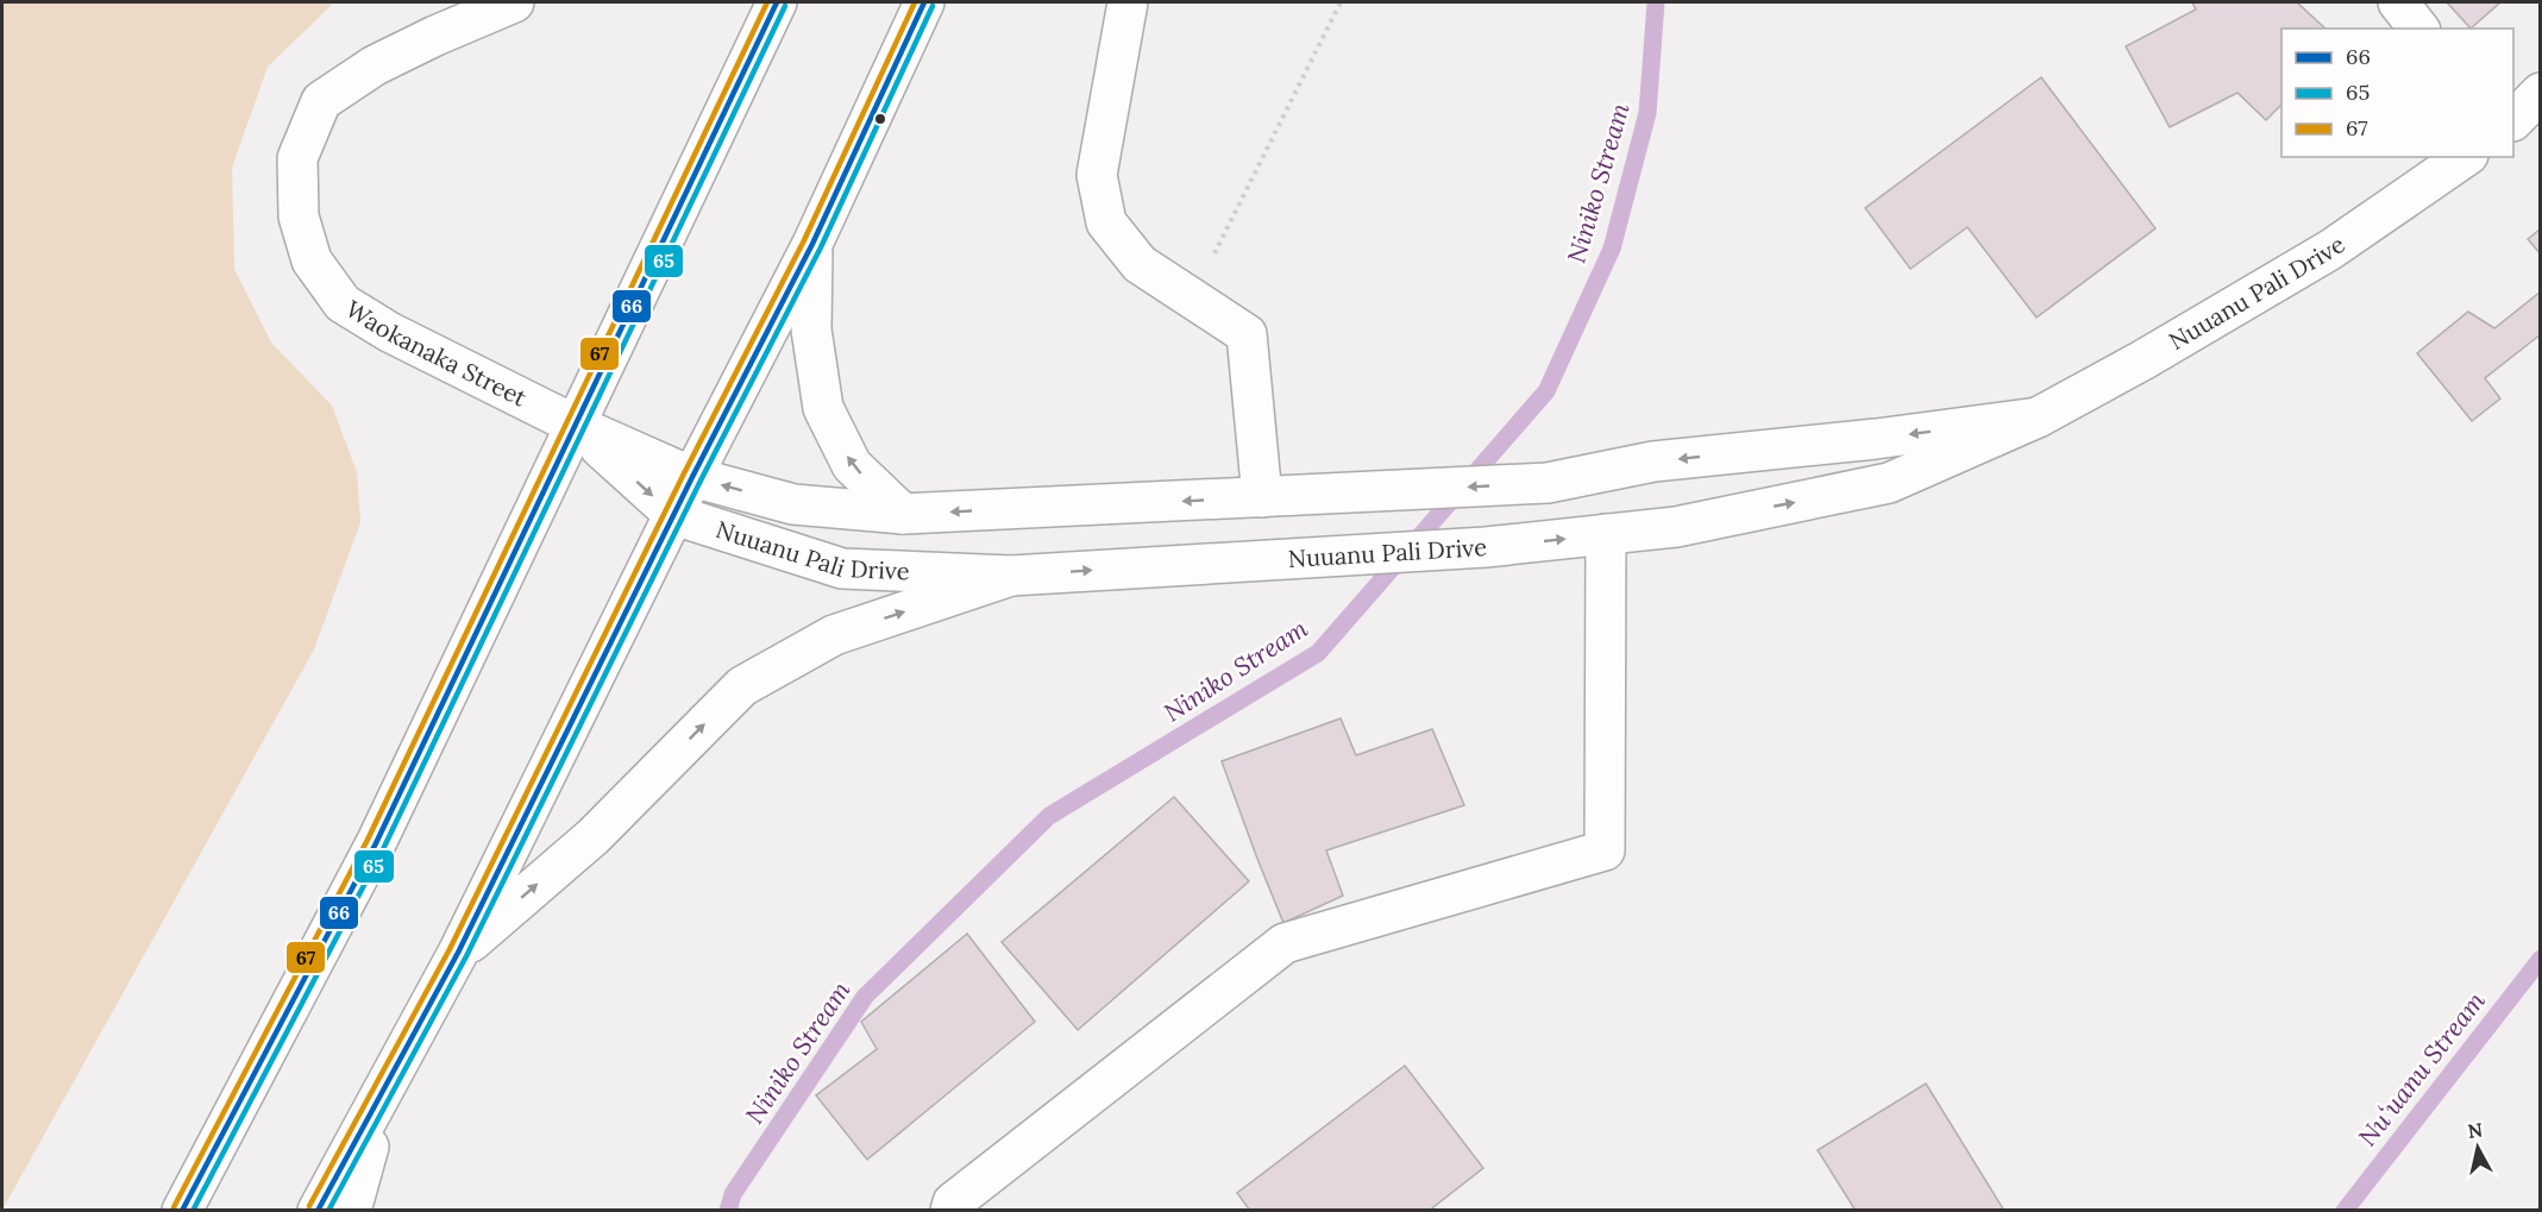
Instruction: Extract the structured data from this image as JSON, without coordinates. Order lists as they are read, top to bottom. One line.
{"streets":{"main road":["Nuuanu Pali Drive","Waokanaka Street"]},"crossings":[["Nuuanu Pali Drive","Waokanaka Street"]],"water":["Niniko Stream","Nuʻuanu Stream"],"lines":["transit line 66","transit line 67","transit line 65"],"legend":["66","65","67"],"north":"top"}
